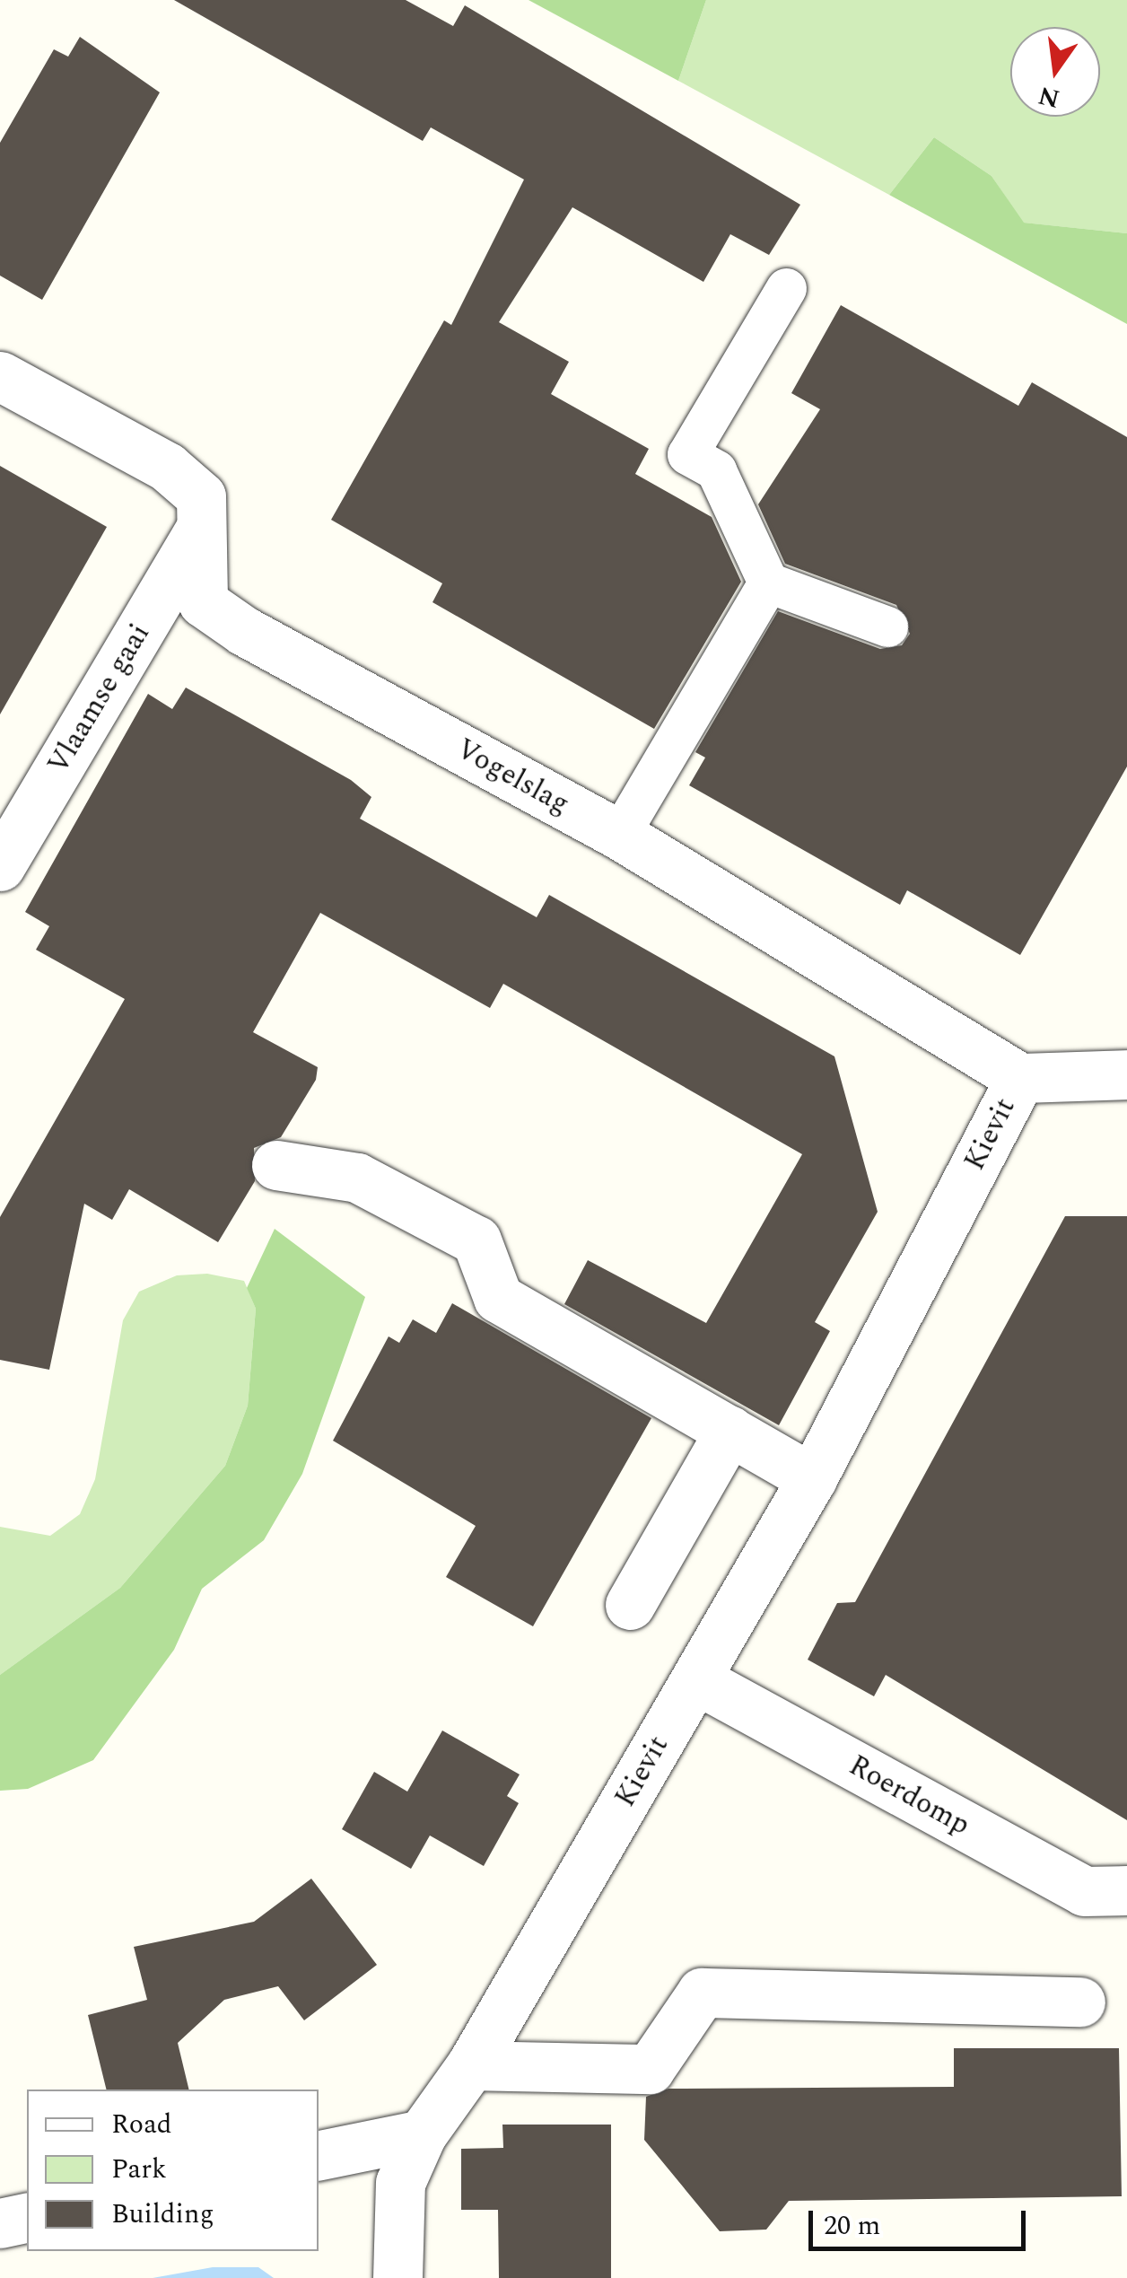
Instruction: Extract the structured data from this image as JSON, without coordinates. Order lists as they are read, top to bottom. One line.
{"streets":{"street":["Vlaamse gaai","Vogelslag","Kievit","Roerdomp"]},"crossings":[["Vlaamse gaai","Vogelslag"],["Vogelslag","Kievit"],["Kievit","Roerdomp"]],"legend":["Road","Park","Building"],"scale_bar":"20 m","north":"bottom"}
